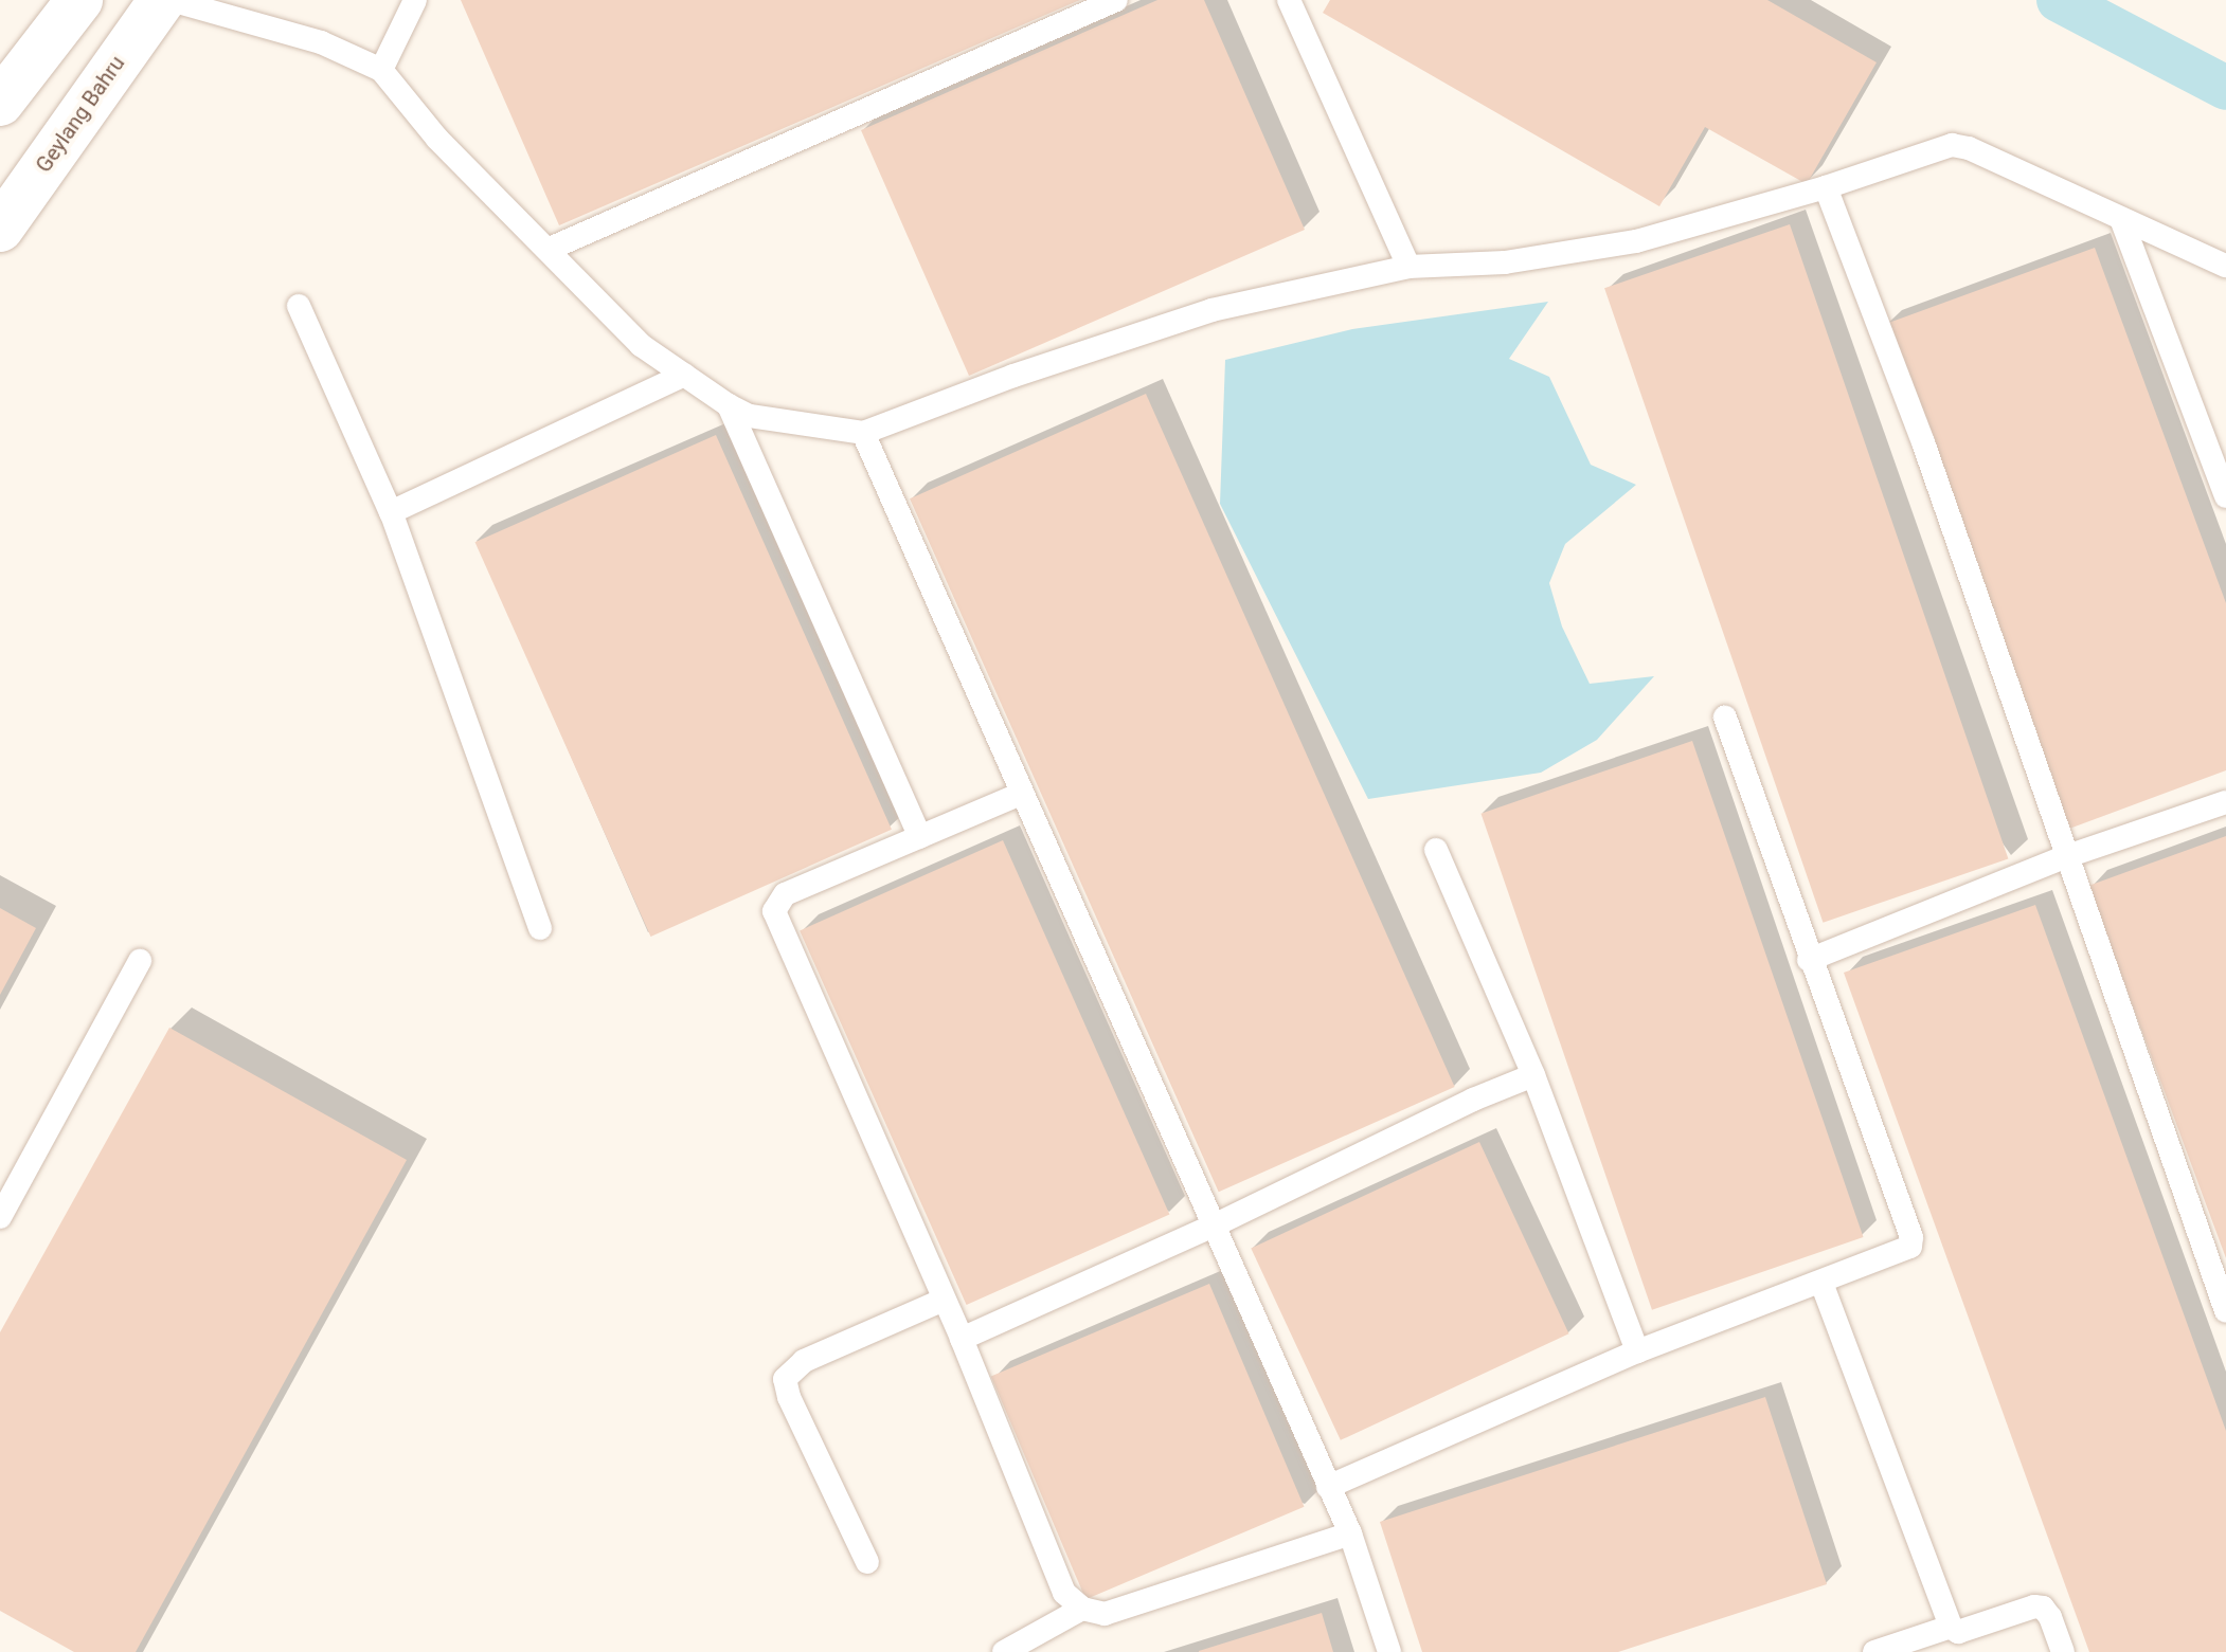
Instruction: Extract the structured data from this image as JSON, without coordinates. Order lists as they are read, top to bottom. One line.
{"streets":{"main road":["Geylang Bahru"]}}
